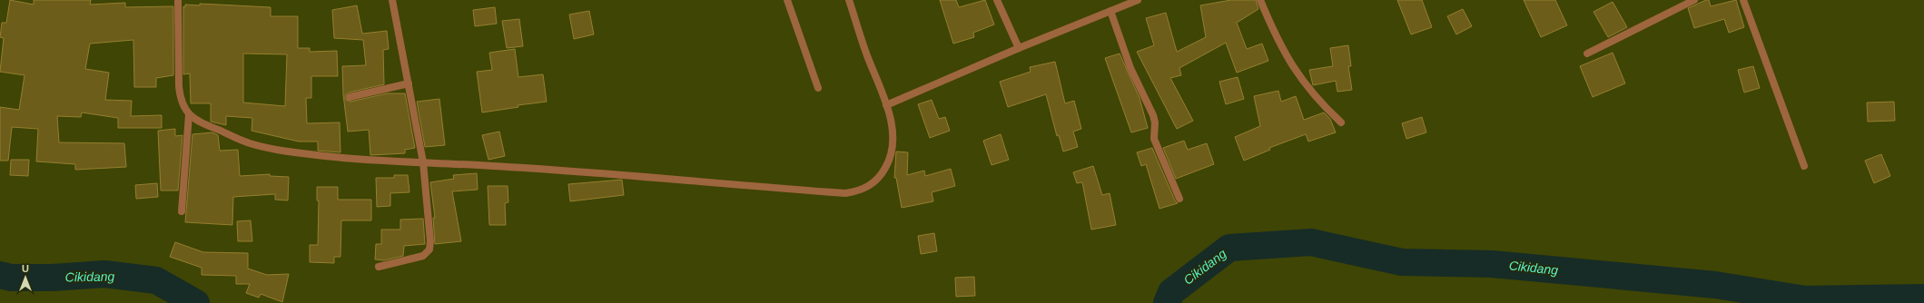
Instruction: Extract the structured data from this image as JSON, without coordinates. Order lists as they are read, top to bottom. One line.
{"water":["Cikidang"],"north":"top"}
